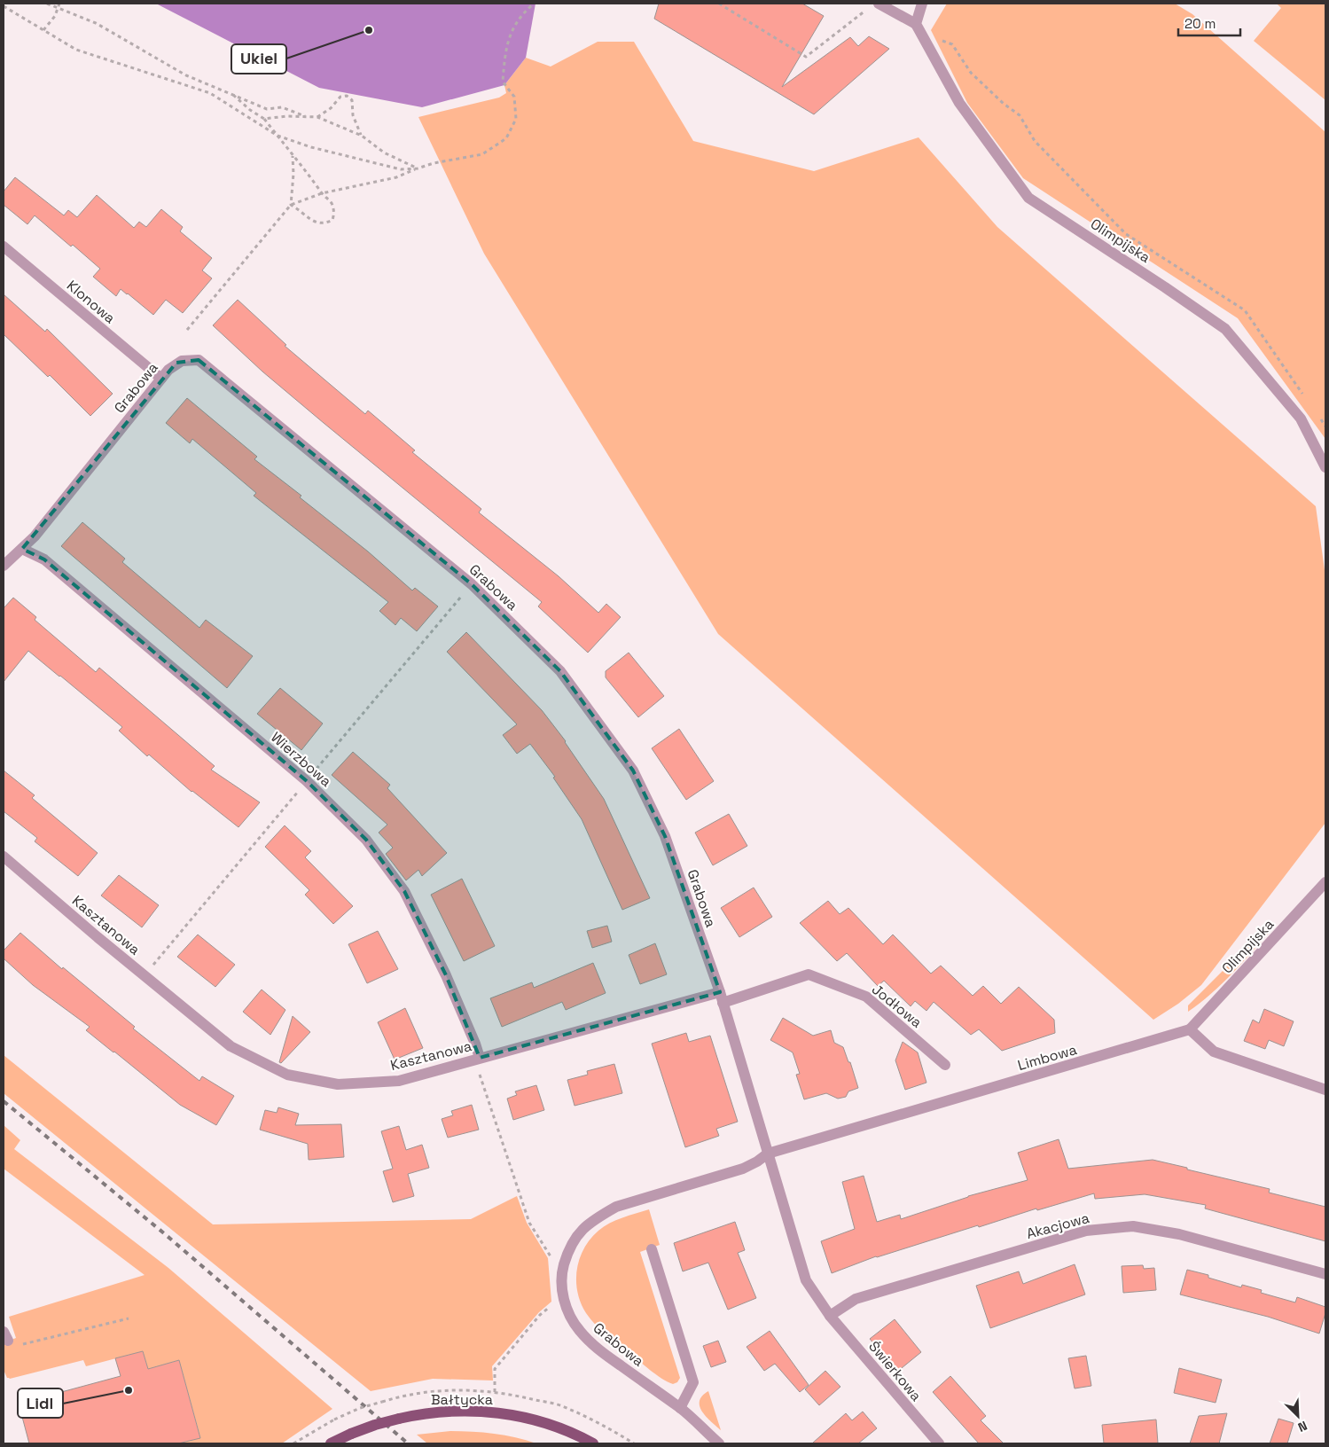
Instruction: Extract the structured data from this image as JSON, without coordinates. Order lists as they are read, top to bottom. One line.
{"streets":{"main road":["Bałtycka"],"street":["Olimpijska","Klonowa","Grabowa","Wierzbowa","Kasztanowa","Jodłowa","Limbowa","Akacjowa","Świerkowa"]},"crossings":[["Olimpijska","Limbowa"],["Klonowa","Grabowa"],["Grabowa","Wierzbowa"],["Grabowa","Kasztanowa"],["Grabowa","Jodłowa"],["Grabowa","Limbowa"],["Grabowa","Akacjowa"],["Grabowa","Świerkowa"],["Wierzbowa","Kasztanowa"],["Kasztanowa","Jodłowa"],["Akacjowa","Świerkowa"]],"places":["Ukiel","Lidl"],"scale_bar":"20 m","north":"bottom right"}
